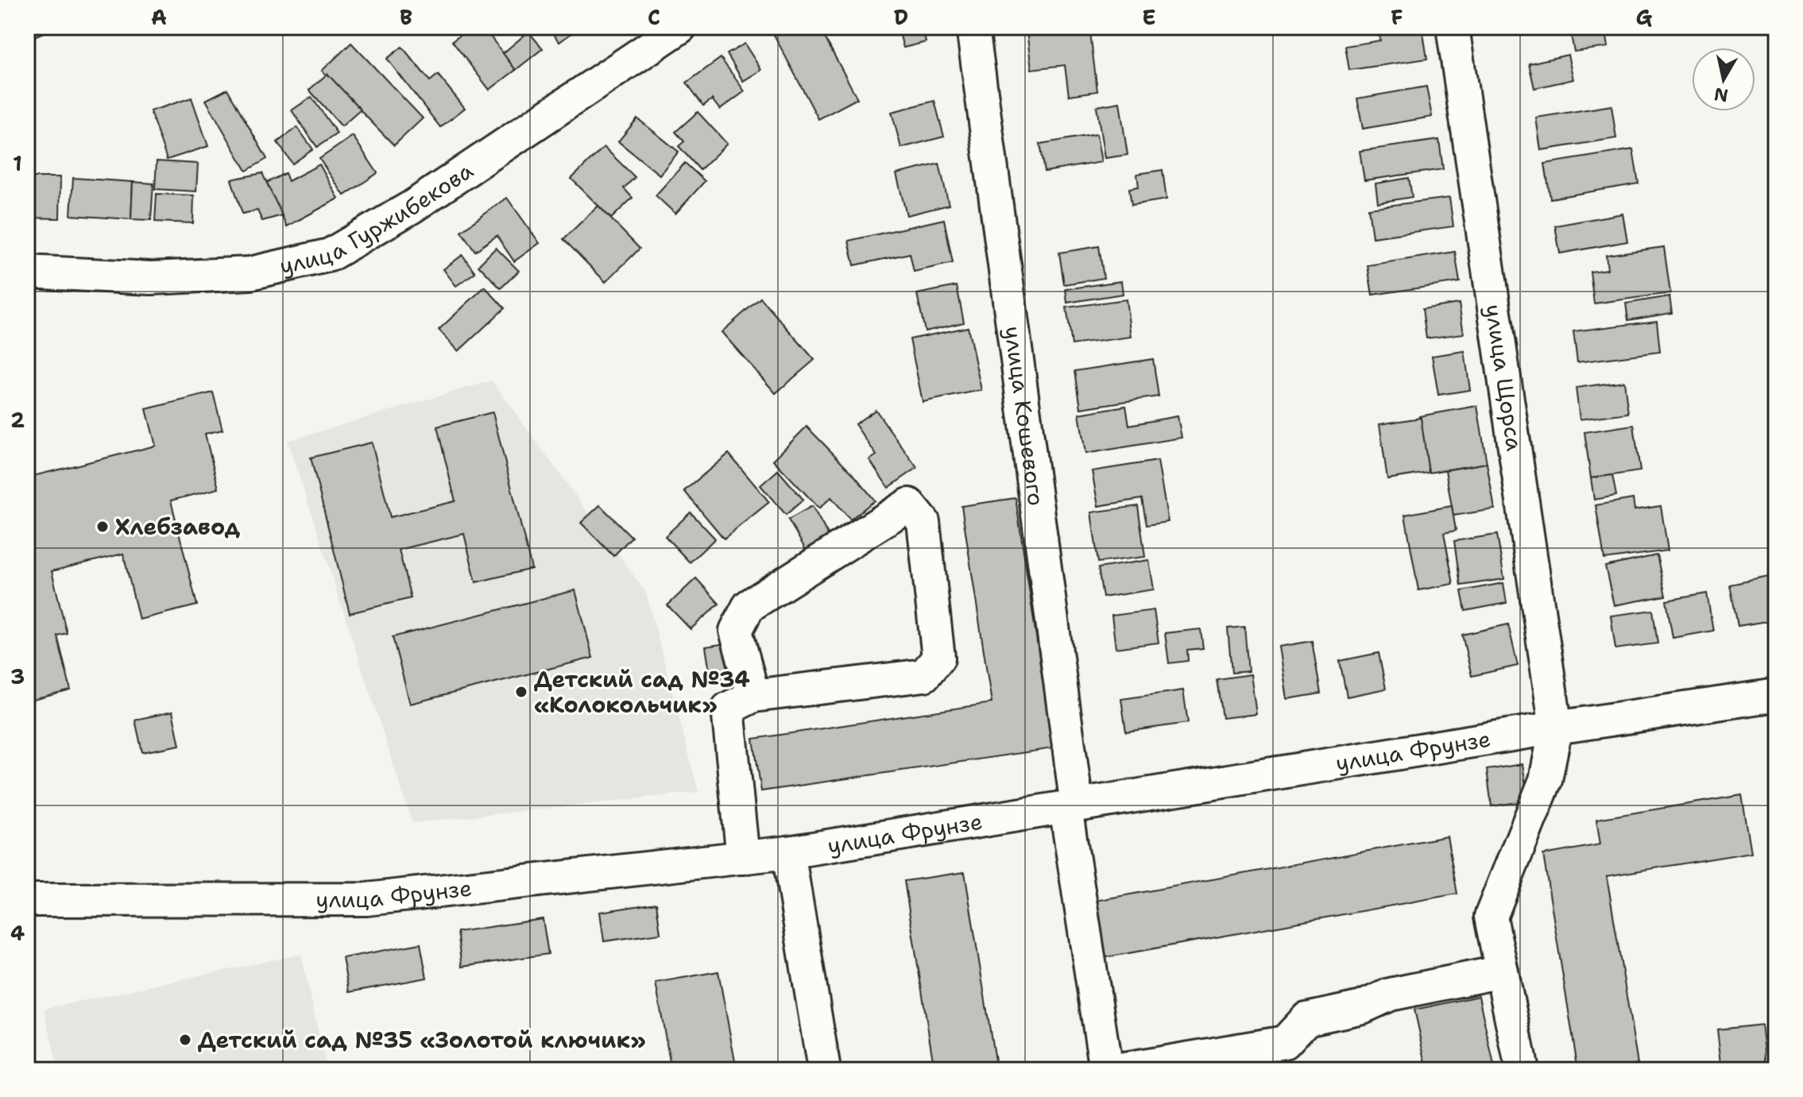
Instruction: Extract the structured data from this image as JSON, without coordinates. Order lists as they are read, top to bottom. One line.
{"streets":{"street":["улица Гуржибекова","улица Щорса","улица Кошевого","улица Фрунзе"]},"crossings":[["улица Щорса","улица Фрунзе"],["улица Кошевого","улица Фрунзе"]],"places":["Хлебзавод","Детский сад №34 «Колокольчик»","Детский сад №35 «Золотой ключик»"],"north":"bottom","grid":{"columns":["A","B","C","D","E","F","G"],"rows":["1","2","3","4"]}}
